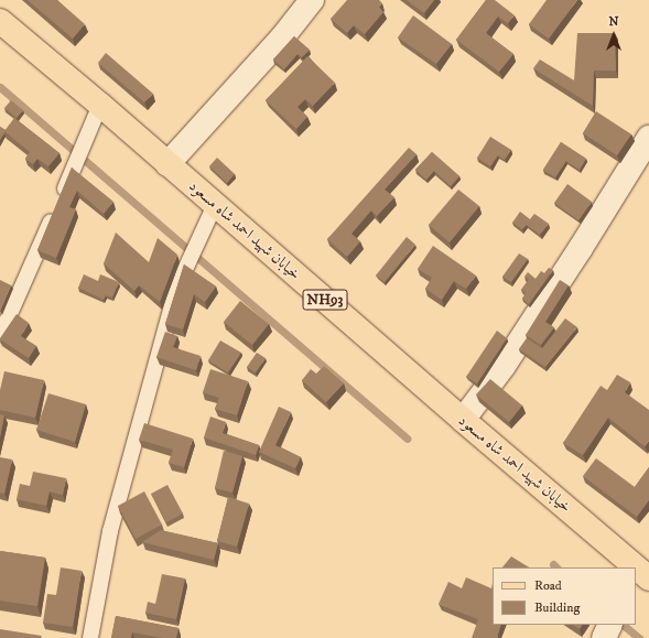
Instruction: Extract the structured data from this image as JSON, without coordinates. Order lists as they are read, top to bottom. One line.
{"streets":{"main road":["خیابان شهید احمد شاه مسعود","NH93"]},"legend":["Road","Building"],"north":"top"}
